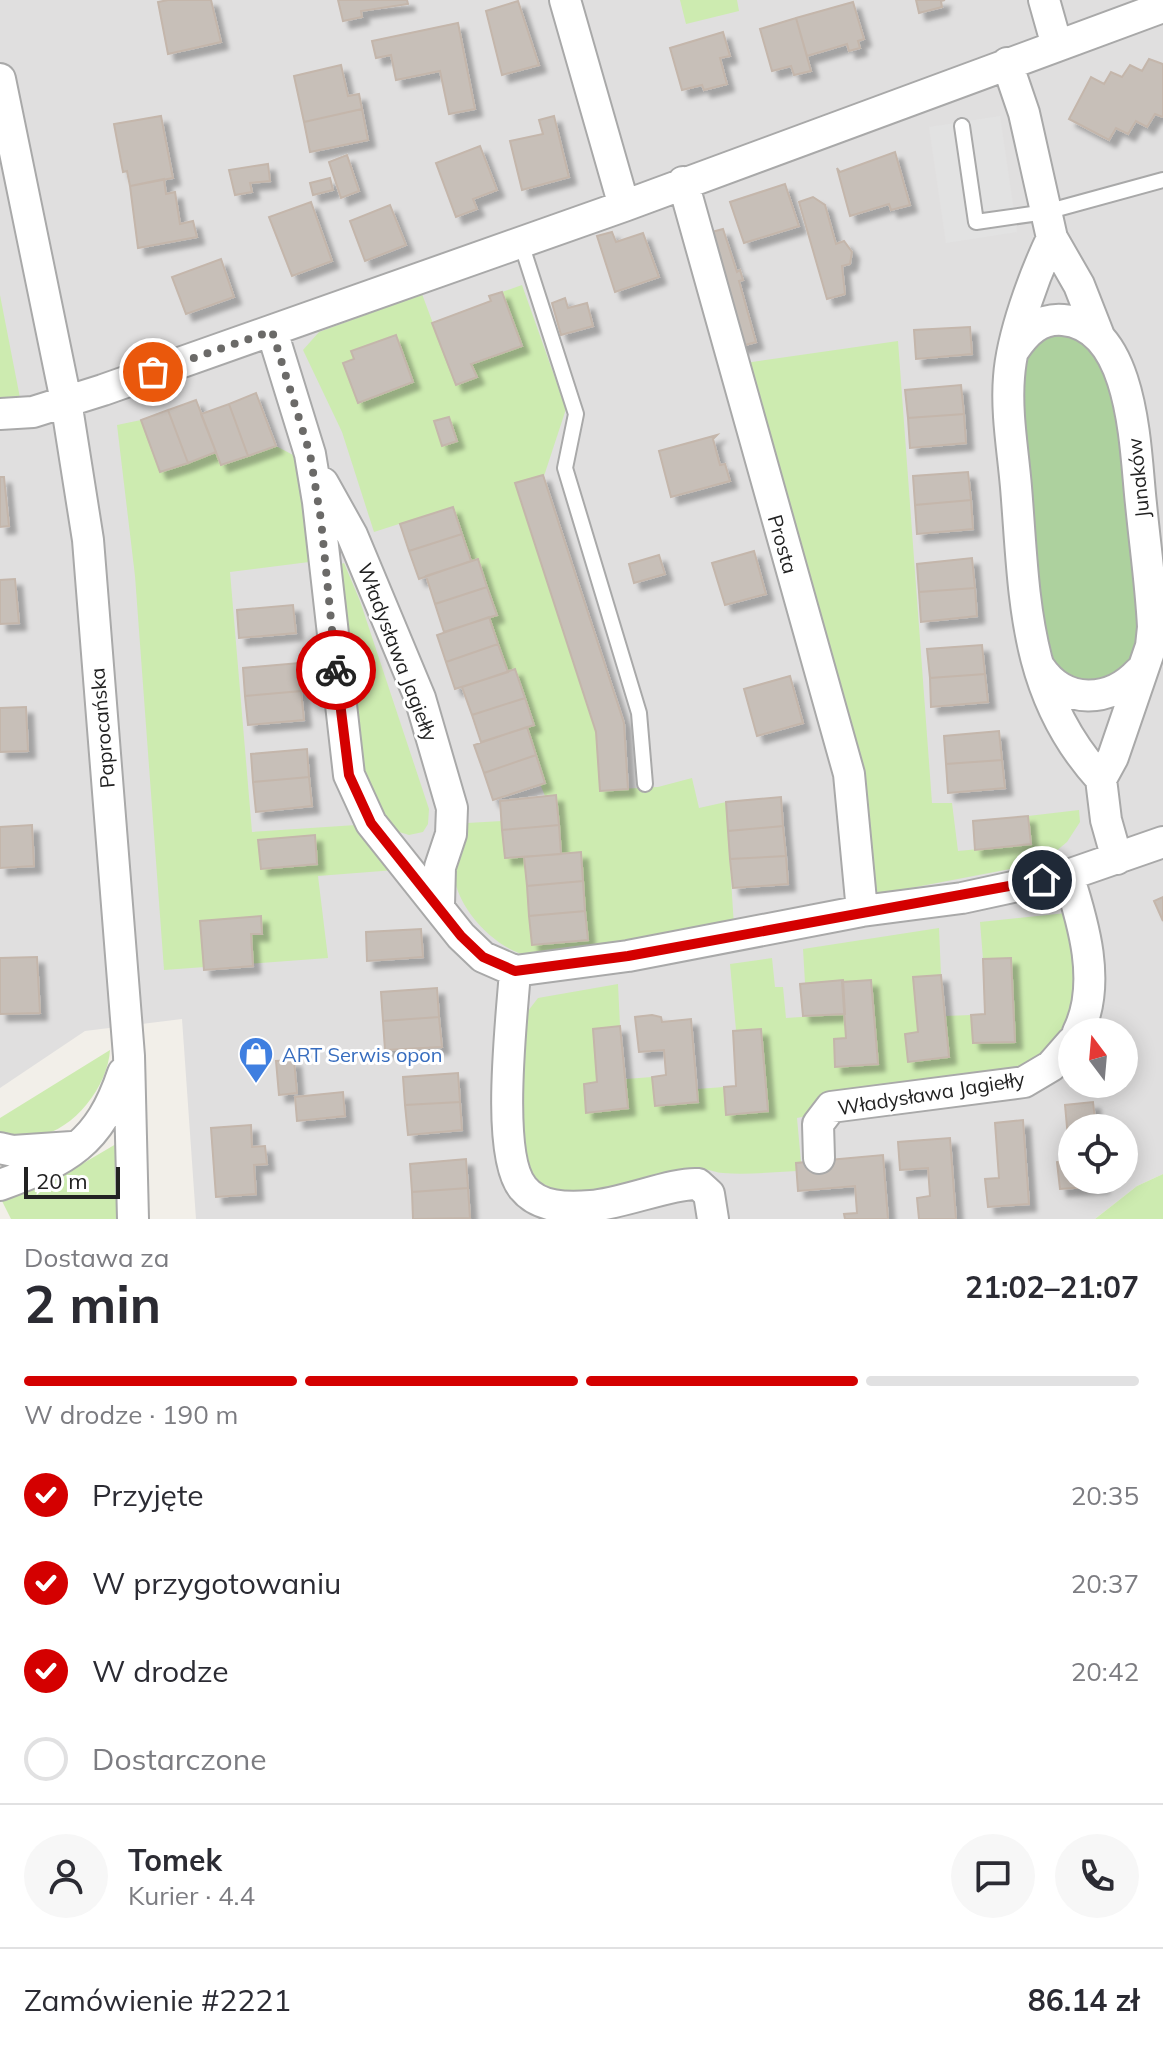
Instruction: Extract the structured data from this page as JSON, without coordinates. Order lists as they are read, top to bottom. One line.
{"streets":{"street":["Junaków","Prosta","Władysława Jagiełły","Paprocańska"]},"places":{"shop":["ART Serwis opon"]},"scale_bar":"20 m","north":"top","page":{"scale":"20 m","heading":["2 min","Dostawa za","21:02–21:07"],"panel":["Tomek","Kurier · 4.4","Zamówienie #2221","86.14 zł"],"bar":"W drodze · 190 m","list":[["Przyjęte","20:35"],["W przygotowaniu","20:37"],["W drodze","20:42"],"Dostarczone"]}}
